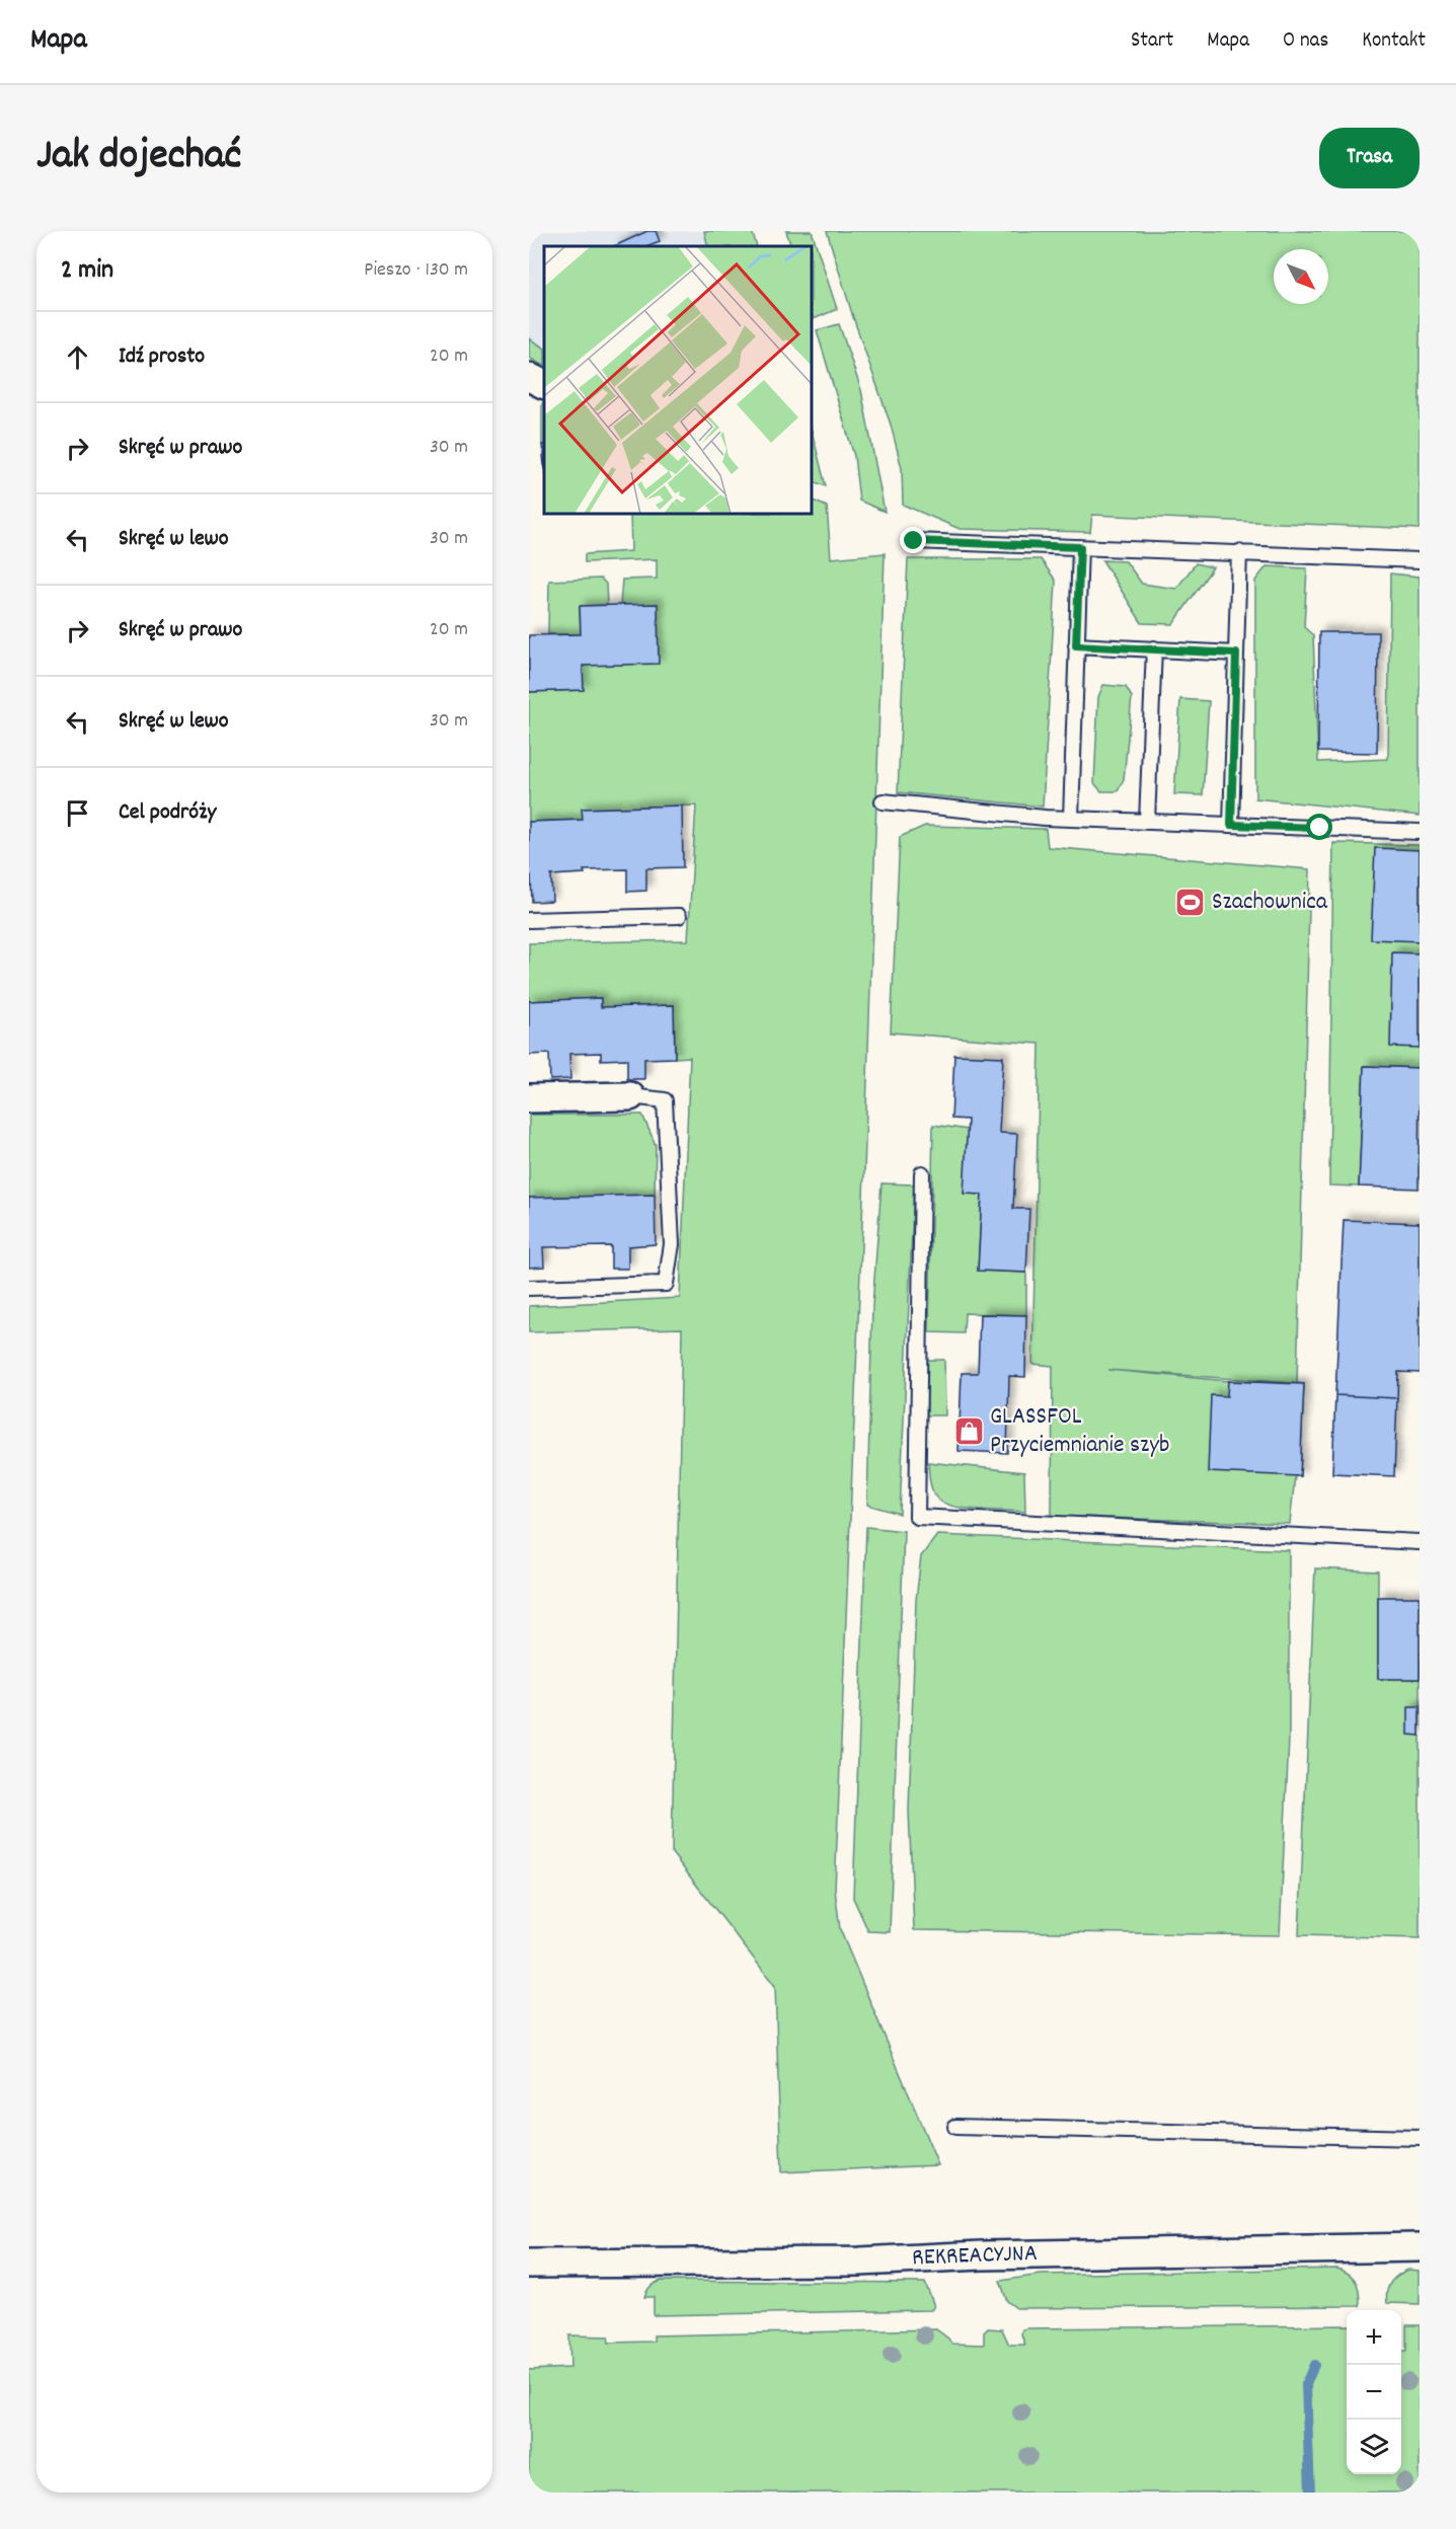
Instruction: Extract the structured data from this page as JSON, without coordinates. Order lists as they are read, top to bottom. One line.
{"streets":{"street":["REKREACYJNA"]},"places":{"sports":["Szachownica"],"shop":["GLASSFOL Przyciemnianie szyb"]},"north":"bottom right","page":{"header":"Mapa","nav":["Start","Mapa","O nas","Kontakt"],"title":"Jak dojechać","buttons":"Trasa","heading":["2 min","Pieszo · 130 m"],"list":[["Idź prosto","20 m"],["Skręć w prawo","30 m"],["Skręć w lewo","30 m"],["Skręć w prawo","20 m"],["Skręć w lewo","30 m"],"Cel podróży"],"map_buttons":["+","−"]}}
